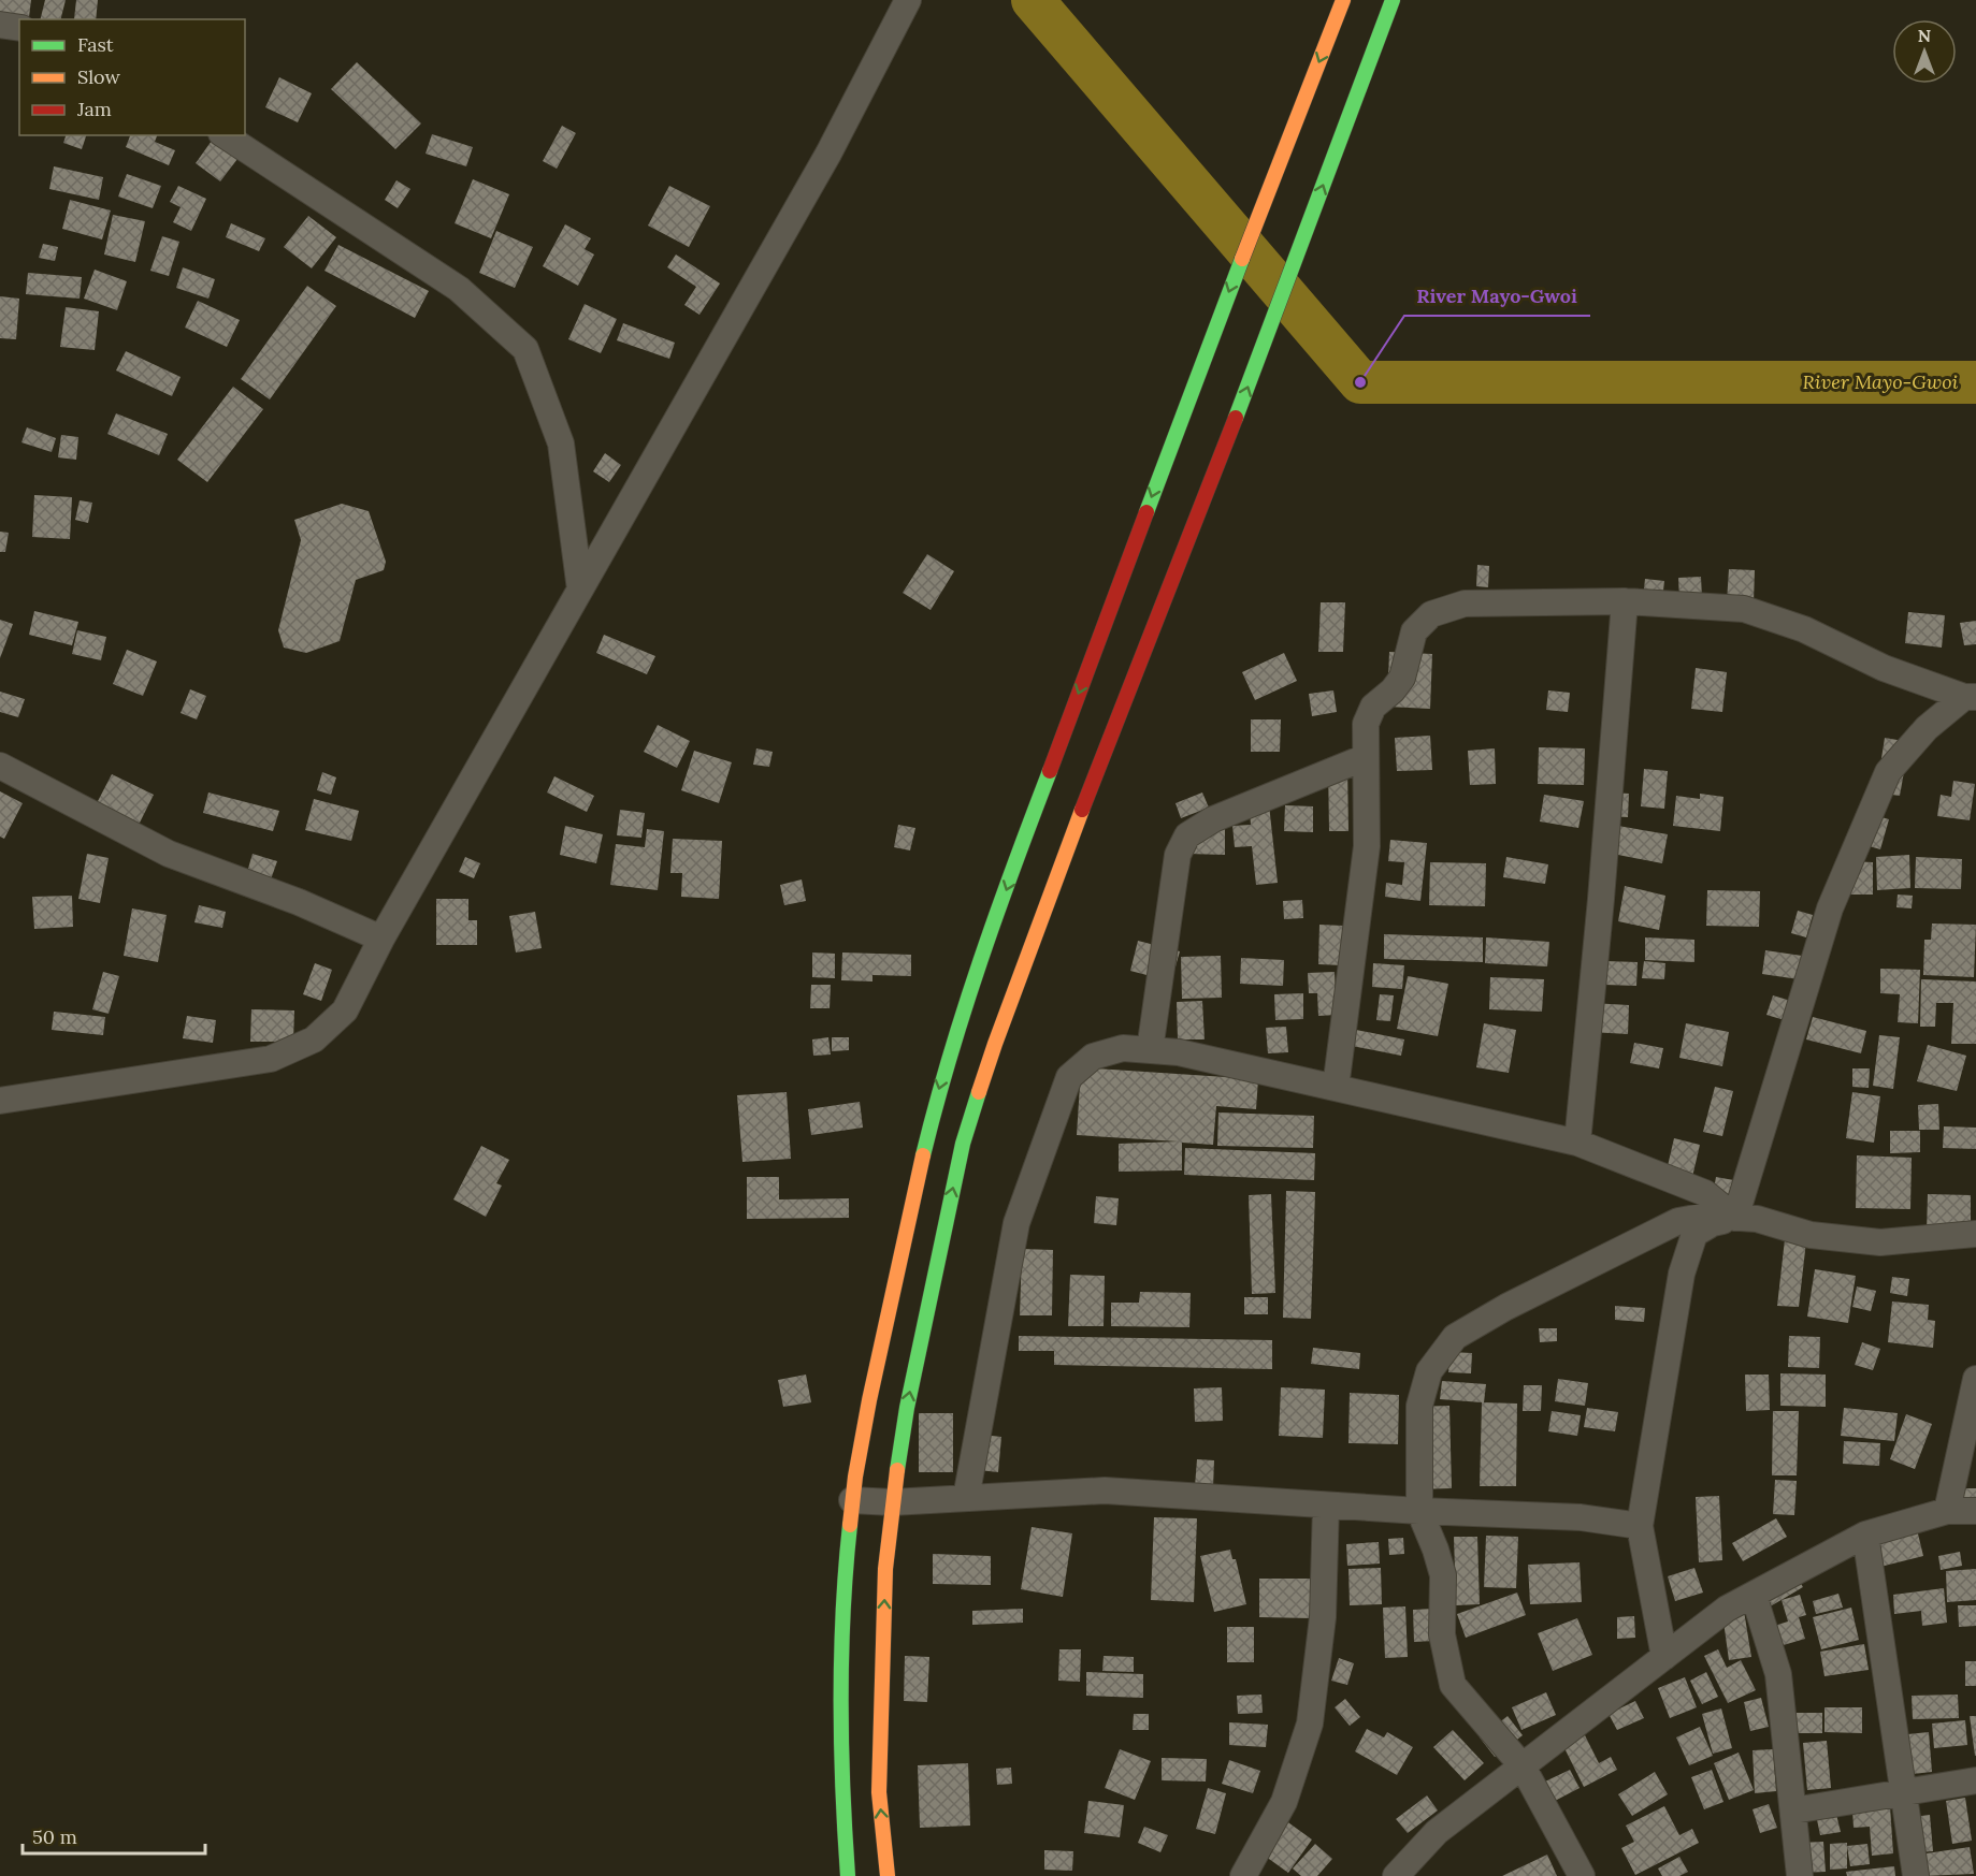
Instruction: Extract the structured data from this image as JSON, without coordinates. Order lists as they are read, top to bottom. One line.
{"water":["River Mayo-Gwoi"],"places":["River Mayo-Gwoi"],"legend":["Fast","Slow","Jam"],"scale_bar":"50 m","north":"top"}
